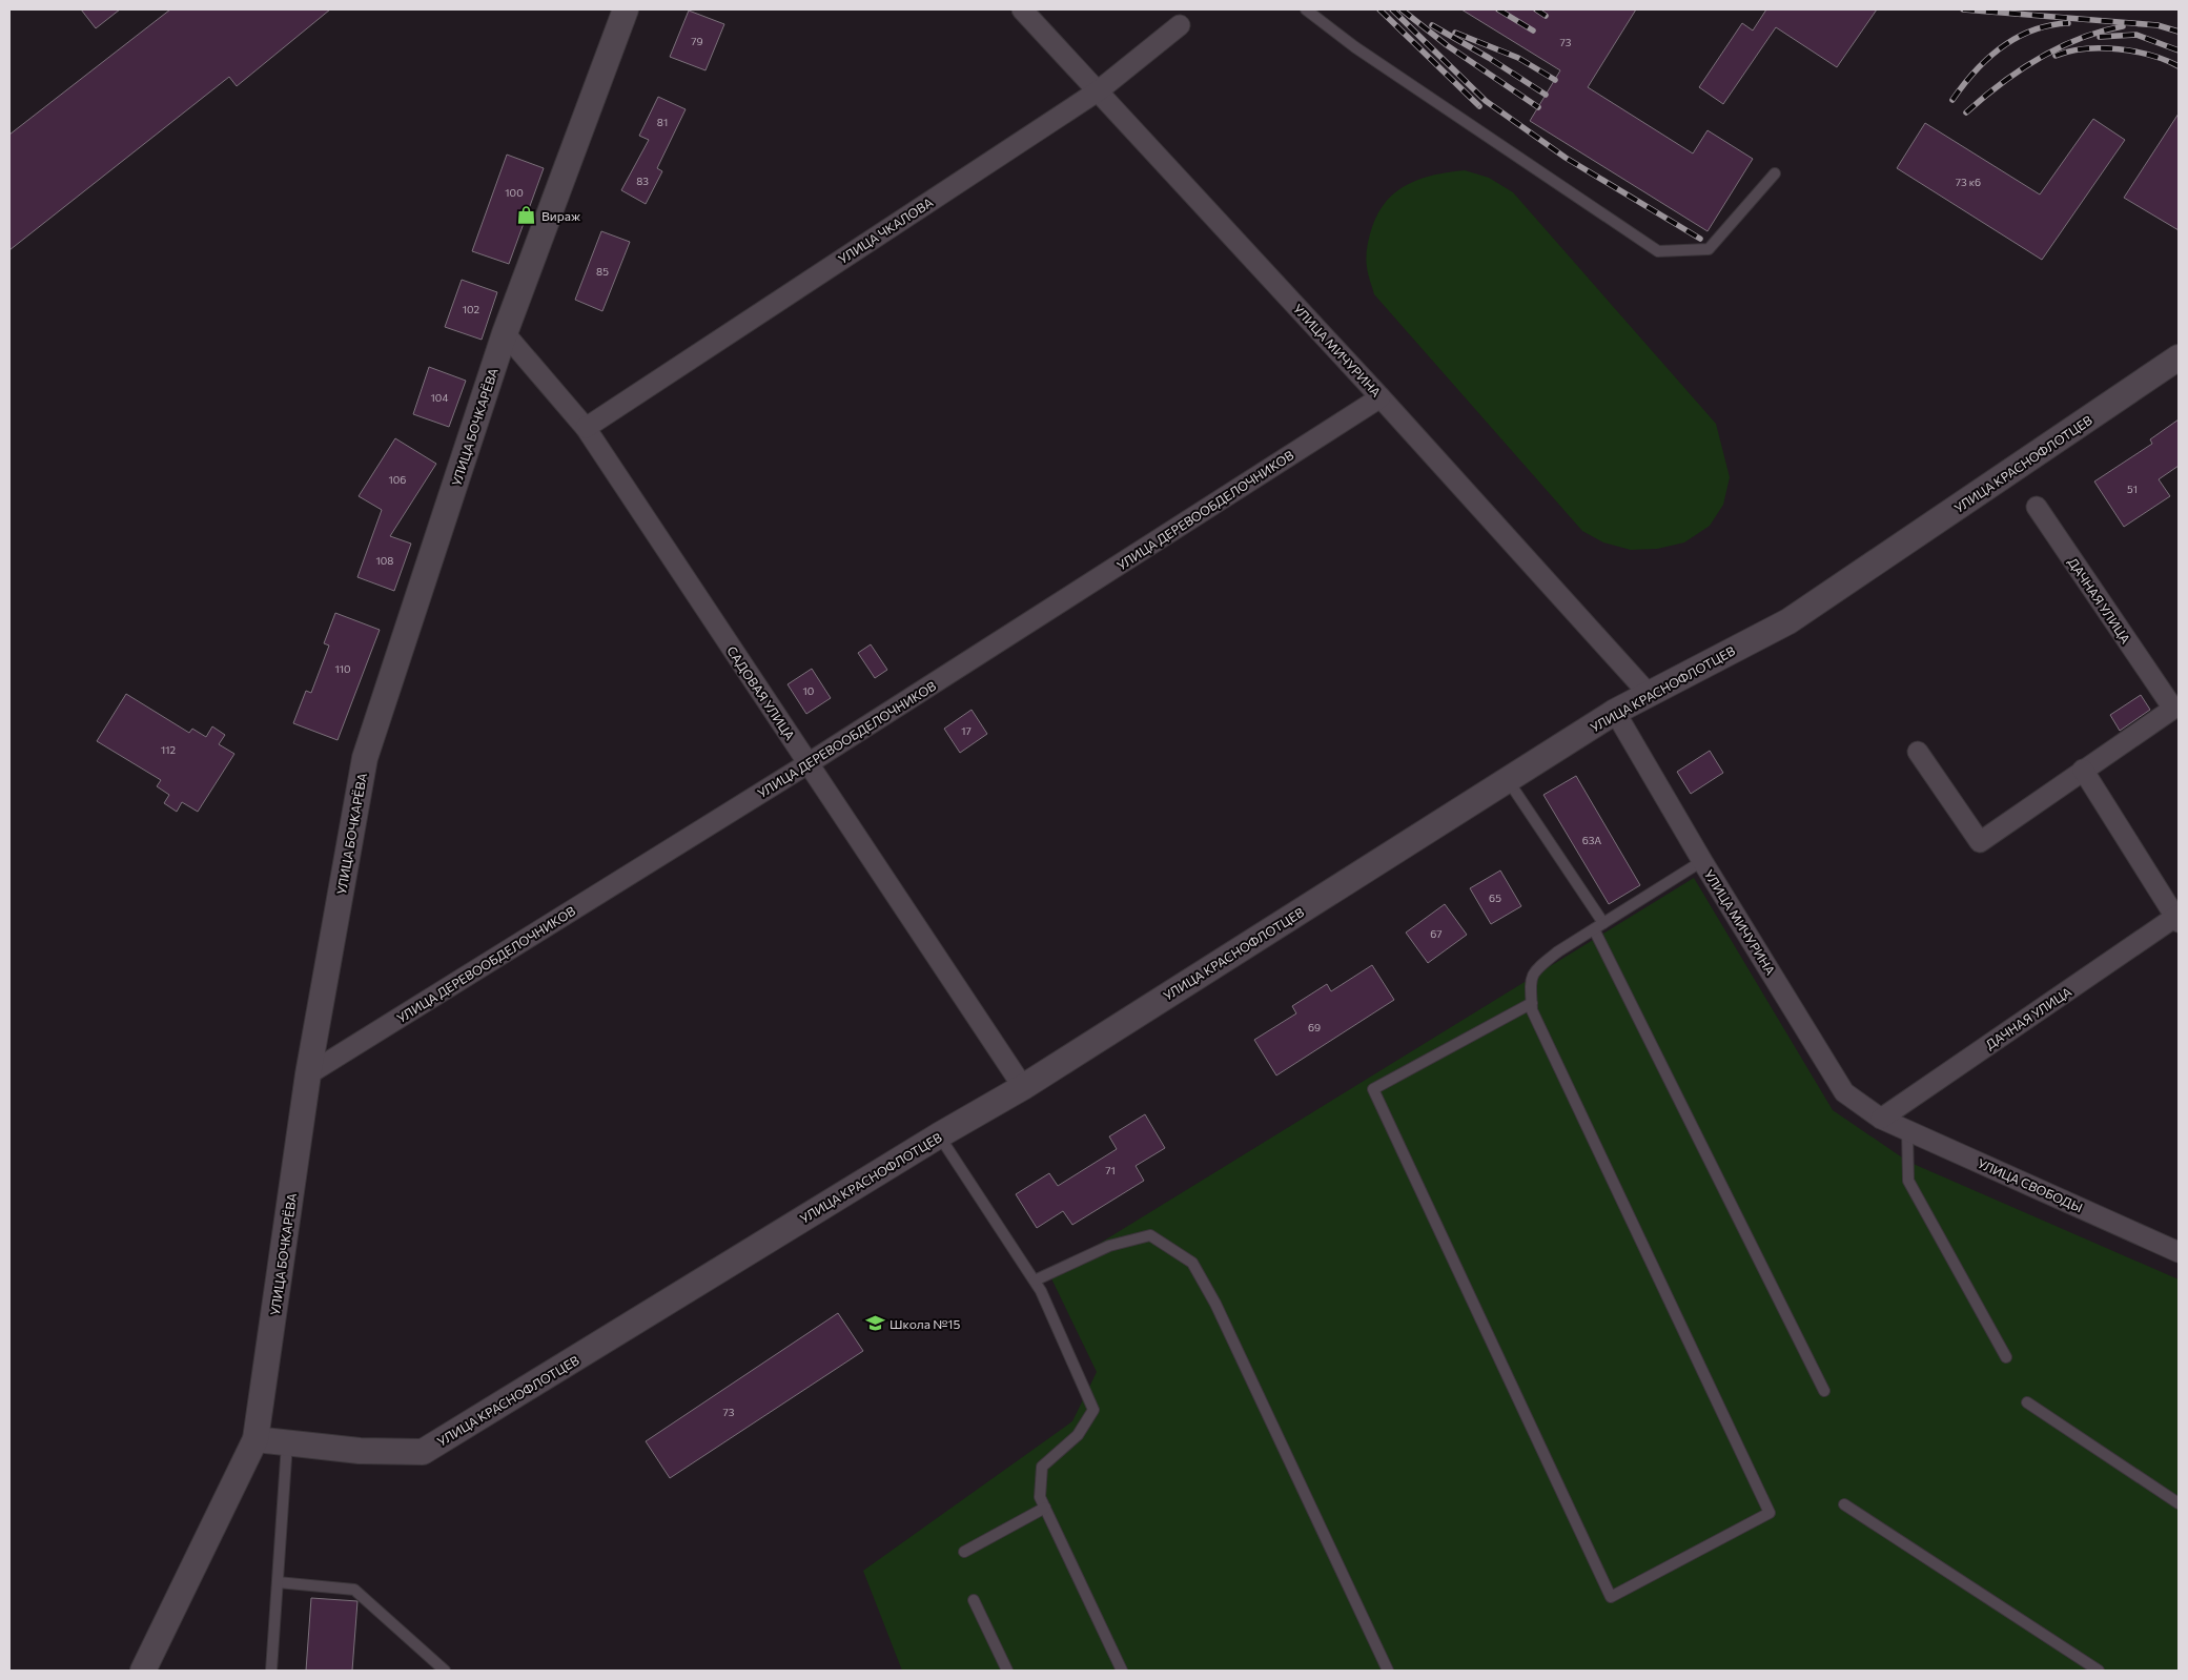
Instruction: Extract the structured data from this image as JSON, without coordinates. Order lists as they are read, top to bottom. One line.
{"streets":{"street":["УЛИЦА ЧКАЛОВА","УЛИЦА МИЧУРИНА","УЛИЦА БОЧКАРЁВА","УЛИЦА КРАСНОФЛОТЦЕВ","УЛИЦА ДЕРЕВООБДЕЛОЧНИКОВ","ДАЧНАЯ УЛИЦА","САДОВАЯ УЛИЦА","УЛИЦА СВОБОДЫ"]},"crossings":[["УЛИЦА ЧКАЛОВА","УЛИЦА МИЧУРИНА"],["УЛИЦА ЧКАЛОВА","САДОВАЯ УЛИЦА"],["УЛИЦА МИЧУРИНА","УЛИЦА КРАСНОФЛОТЦЕВ"],["УЛИЦА МИЧУРИНА","УЛИЦА ДЕРЕВООБДЕЛОЧНИКОВ"],["УЛИЦА МИЧУРИНА","ДАЧНАЯ УЛИЦА"],["УЛИЦА МИЧУРИНА","УЛИЦА СВОБОДЫ"],["УЛИЦА БОЧКАРЁВА","УЛИЦА КРАСНОФЛОТЦЕВ"],["УЛИЦА БОЧКАРЁВА","УЛИЦА ДЕРЕВООБДЕЛОЧНИКОВ"],["УЛИЦА БОЧКАРЁВА","САДОВАЯ УЛИЦА"],["УЛИЦА КРАСНОФЛОТЦЕВ","САДОВАЯ УЛИЦА"],["УЛИЦА ДЕРЕВООБДЕЛОЧНИКОВ","САДОВАЯ УЛИЦА"],["ДАЧНАЯ УЛИЦА","УЛИЦА СВОБОДЫ"]],"places":{"shop":["Вираж"],"school or university":["Школа №15"]},"house_numbers":["79","73","81","83","73 к6","100","85","102","104","106","51","108","110","10","17","112","63А","65","67","69","71","73"]}
